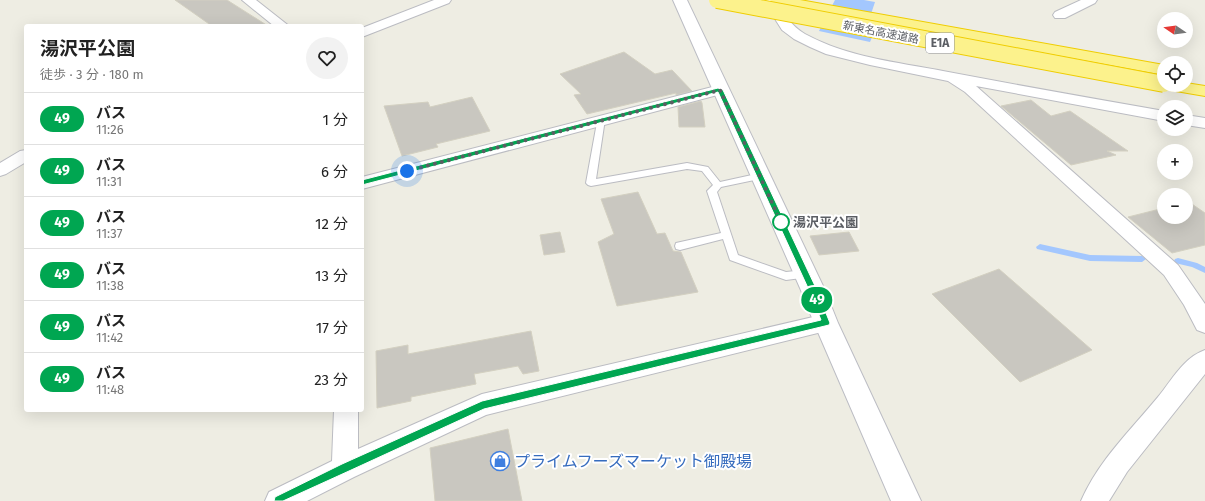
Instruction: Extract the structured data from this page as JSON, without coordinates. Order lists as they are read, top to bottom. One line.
{"streets":{"highway":["新東名高速道路","E1A"]},"places":{"other":["湯沢平公園"],"shop":["プライムフーズマーケット御殿場"]},"lines":["bus line 49"],"north":"left","page":{"on_map":"49","map_buttons":["+","−"],"heading":["湯沢平公園","徒歩 · 3 分 · 180 m"],"list":[{"mark":"49","name":"バス","note":"11:26","value":"1 分"},{"mark":"49","name":"バス","note":"11:31","value":"6 分"},{"mark":"49","name":"バス","note":"11:37","value":"12 分"},{"mark":"49","name":"バス","note":"11:38","value":"13 分"},{"mark":"49","name":"バス","note":"11:42","value":"17 分"},{"mark":"49","name":"バス","note":"11:48","value":"23 分"}]}}
